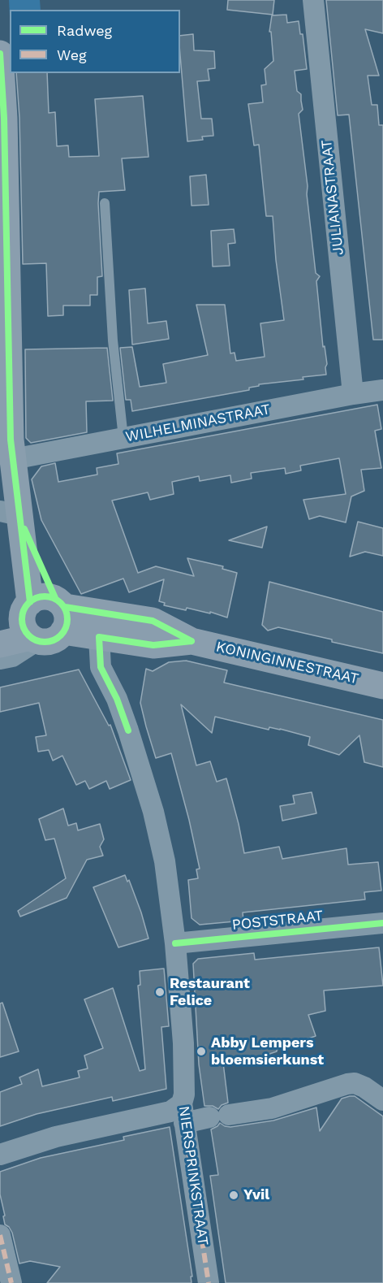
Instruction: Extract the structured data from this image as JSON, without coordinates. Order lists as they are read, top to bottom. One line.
{"streets":{"main road":["KONINGINNESTRAAT"],"street":["JULIANASTRAAT","WILHELMINASTRAAT","POSTSTRAAT","NIERSPRINKSTRAAT"]},"crossings":[["JULIANASTRAAT","WILHELMINASTRAAT"],["KONINGINNESTRAAT","NIERSPRINKSTRAAT"],["POSTSTRAAT","NIERSPRINKSTRAAT"]],"places":["Restaurant Felice","Abby Lempers bloemsierkunst","Yvil"],"legend":["Radweg","Weg"]}
